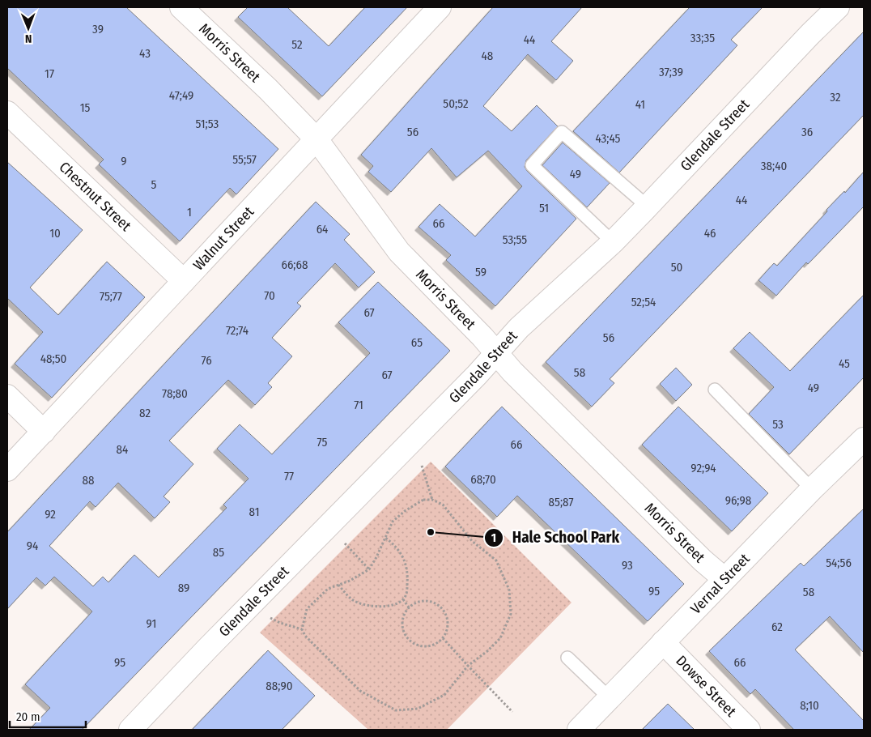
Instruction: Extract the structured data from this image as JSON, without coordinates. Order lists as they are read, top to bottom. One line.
{"streets":{"street":["Morris Street","Glendale Street","Chestnut Street","Walnut Street","Vernal Street","Dowse Street"]},"crossings":[["Morris Street","Glendale Street"],["Morris Street","Walnut Street"],["Morris Street","Vernal Street"],["Chestnut Street","Walnut Street"],["Vernal Street","Dowse Street"]],"places":["Hale School Park"],"house_numbers":["39","33;35","44","52","43","48","37;39","17","47;49","32","50;52","41","15","51;53","56","36","43;45","55;57","9","38;40","49","5","44","51","1","66","64","10","46","53;55","66;68","50","59","70","75;77","52;54","67","72;74","56","65","48;50","76","45","58","67","49","78;80","71","82","53","75","66","84","92;94","77","68;70","88","96;98","85;87","81","92","94","85","54;56","93","89","95","58","91","62","95","66","88;90","8;10"],"scale_bar":"20 m","north":"bottom"}
